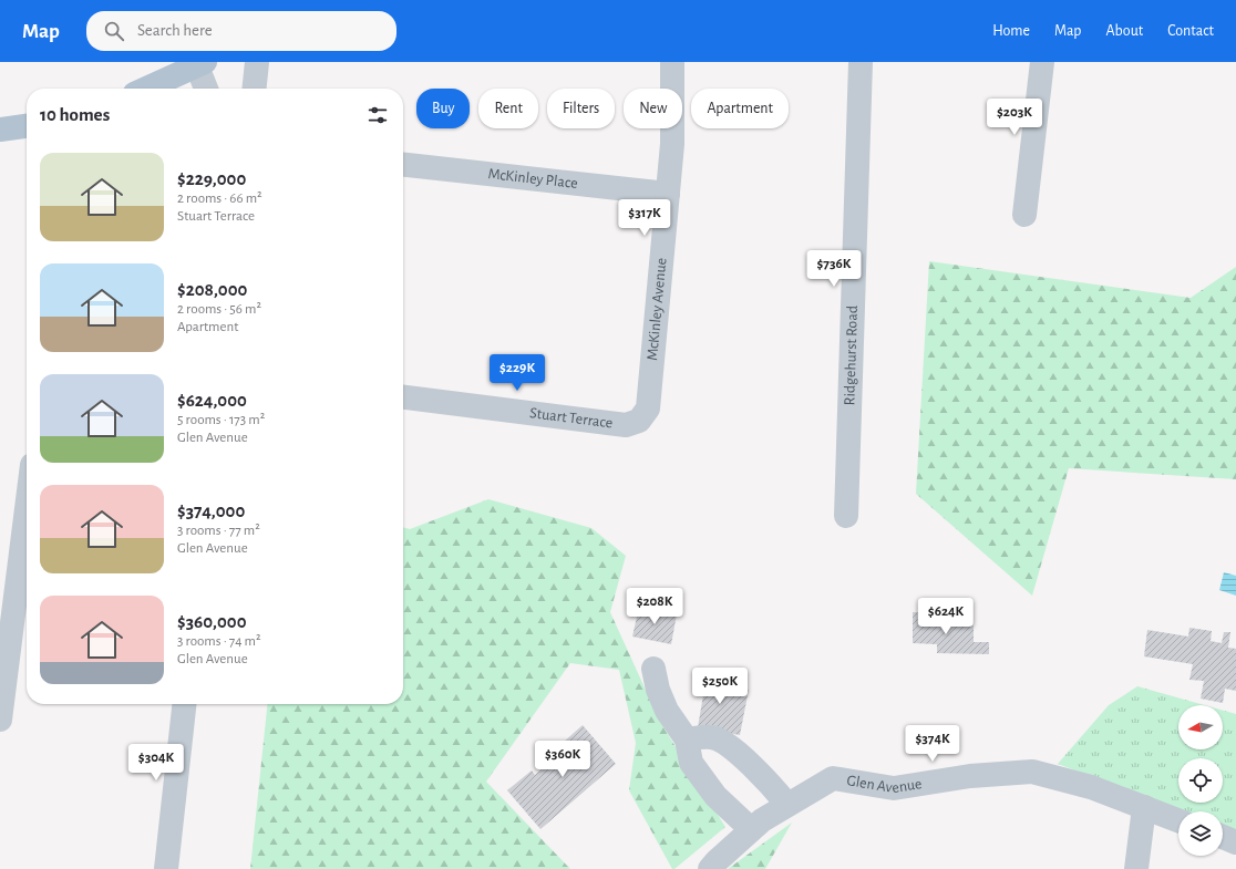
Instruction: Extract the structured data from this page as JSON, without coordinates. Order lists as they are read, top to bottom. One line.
{"streets":{"street":["McKinley Place","McKinley Avenue","Ridgehurst Road","Stuart Terrace","Glen Avenue"]},"crossings":[["McKinley Place","McKinley Avenue"],["McKinley Avenue","Stuart Terrace"]],"north":"left","page":{"header":"Map","search":"Search here","nav":["Home","Map","About","Contact"],"chip":["Buy","Rent","Filters","New","Apartment"],"heading":"10 homes","price":["$203K","$317K","$736K","$229K","$208K","$624K","$250K","$374K","$360K","$304K"],"list":[{"name":"$229,000","note":"2 rooms · 66 m² · Stuart Terrace"},{"name":"$208,000","note":"2 rooms · 56 m² · Apartment"},{"name":"$624,000","note":"5 rooms · 173 m² · Glen Avenue"},{"name":"$374,000","note":"3 rooms · 77 m² · Glen Avenue"},{"name":"$360,000","note":"3 rooms · 74 m² · Glen Avenue"}]}}
